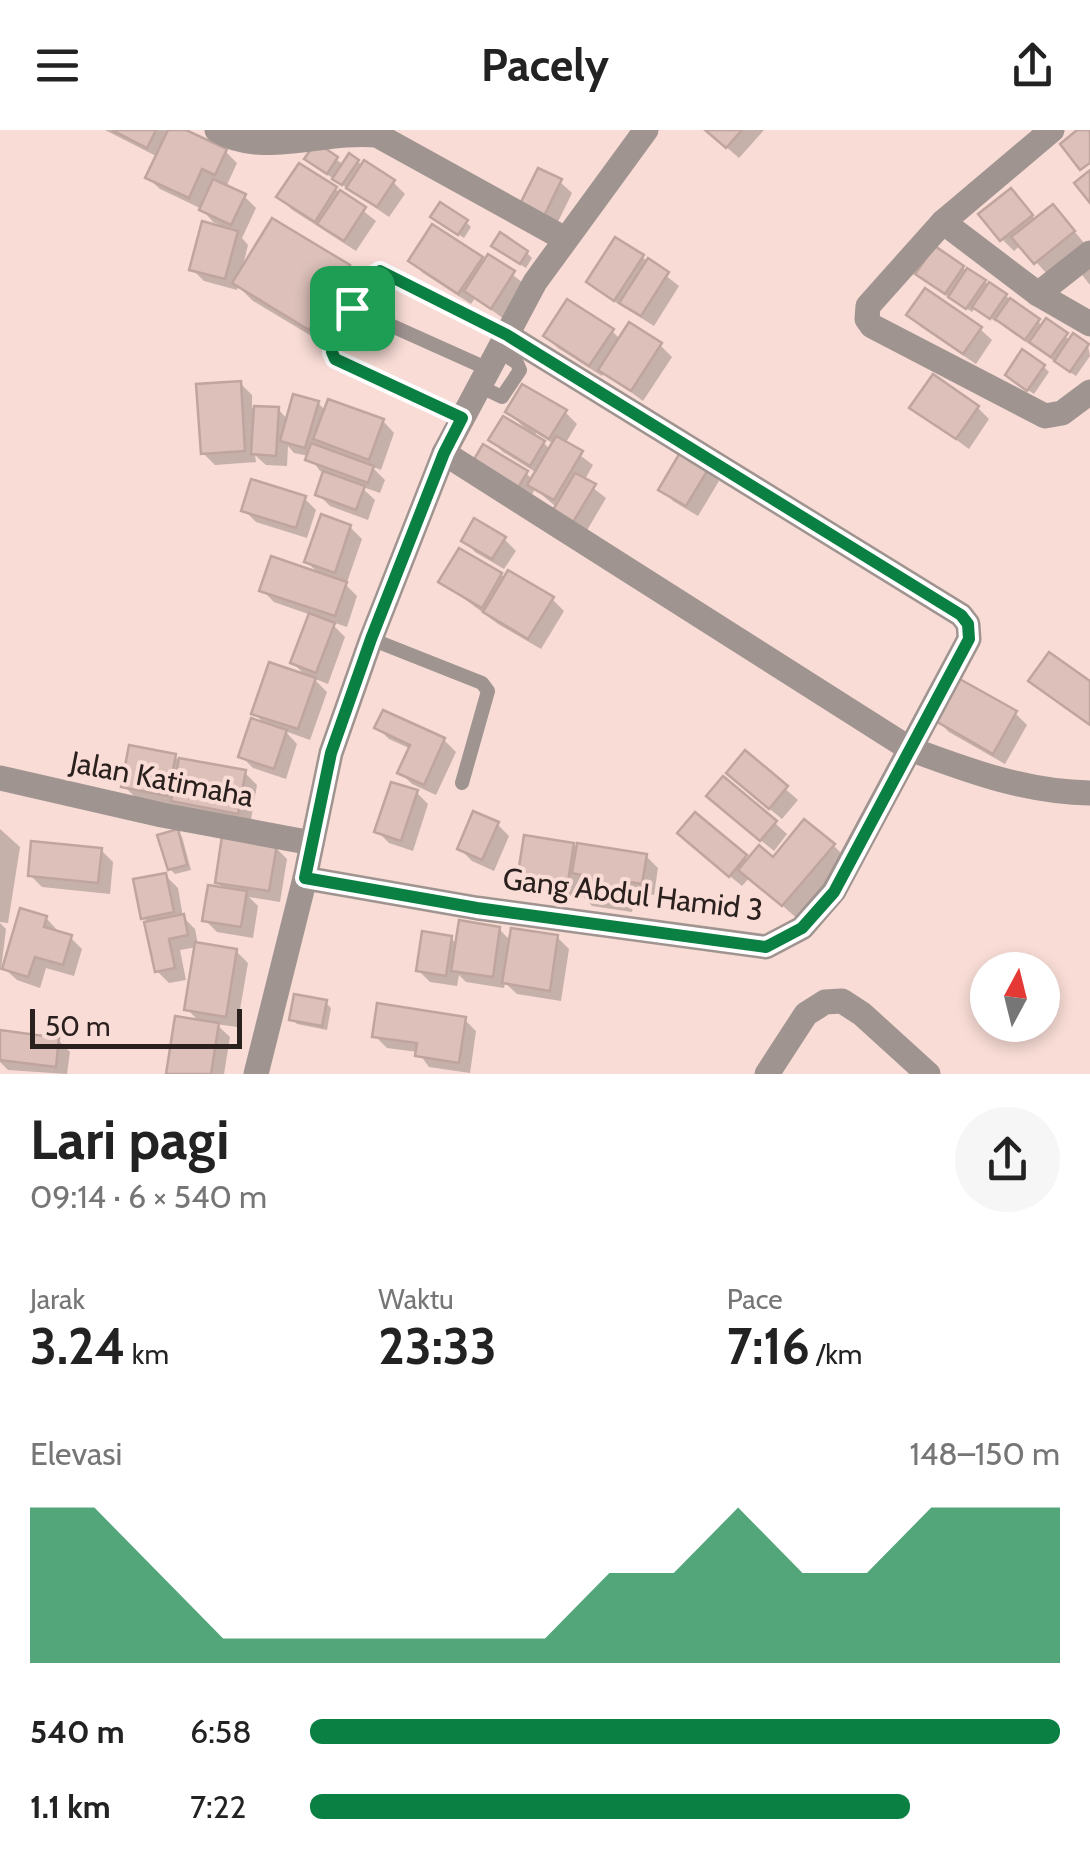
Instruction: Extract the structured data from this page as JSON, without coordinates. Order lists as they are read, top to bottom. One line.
{"streets":{"street":["Jalan Katimaha","Gang Abdul Hamid 3"]},"scale_bar":"50 m","north":"top","page":{"header":"Pacely","scale":"50 m","heading":["Lari pagi","09:14 · 6 × 540 m"],"stats":[["Jarak","3.24 km"],["Waktu","23:33"],["Pace","7:16 /km"]],"chart":["Elevasi","148–150 m"],"list":[{"name":"540 m","note":"6:58"},{"name":"1.1 km","note":"7:22"}]}}
